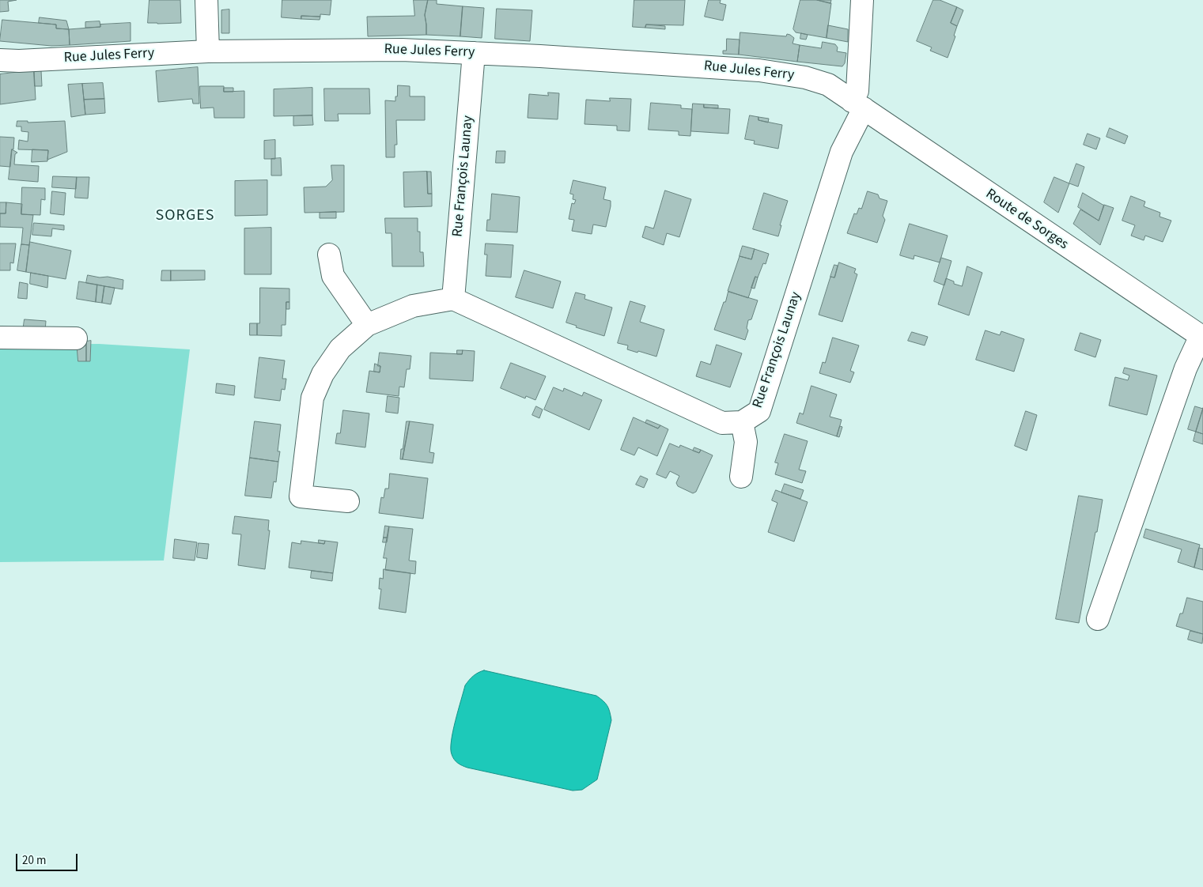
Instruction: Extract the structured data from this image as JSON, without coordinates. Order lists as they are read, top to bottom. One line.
{"streets":{"street":["Rue Jules Ferry","Rue François Launay","Route de Sorges"]},"crossings":[["Rue Jules Ferry","Rue François Launay"],["Rue Jules Ferry","Route de Sorges"],["Rue François Launay","Route de Sorges"]],"districts":["SORGES"],"scale_bar":"20 m"}
